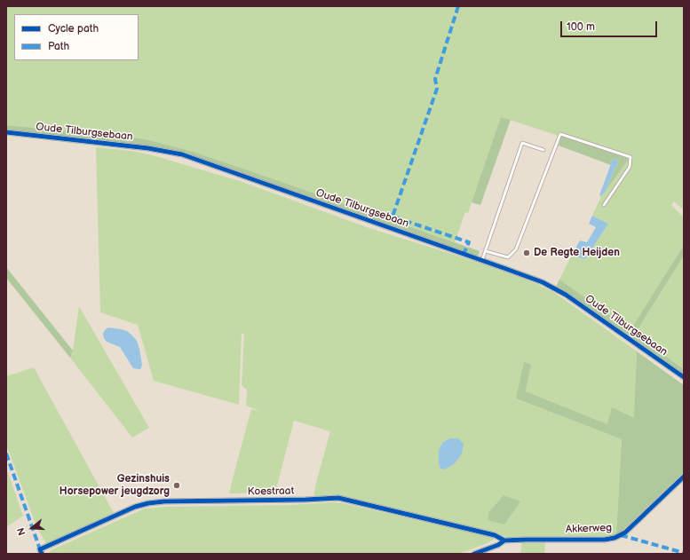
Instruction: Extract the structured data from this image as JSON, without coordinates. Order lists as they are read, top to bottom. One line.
{"streets":{"street":["Oude Tilburgsebaan","Koestraat","Akkerweg"]},"crossings":[["Koestraat","Akkerweg"]],"places":["De Regte Heijden","Gezinshuis Horsepower jeugdzorg"],"legend":["Cycle path","Path"],"scale_bar":"100 m","north":"left"}
